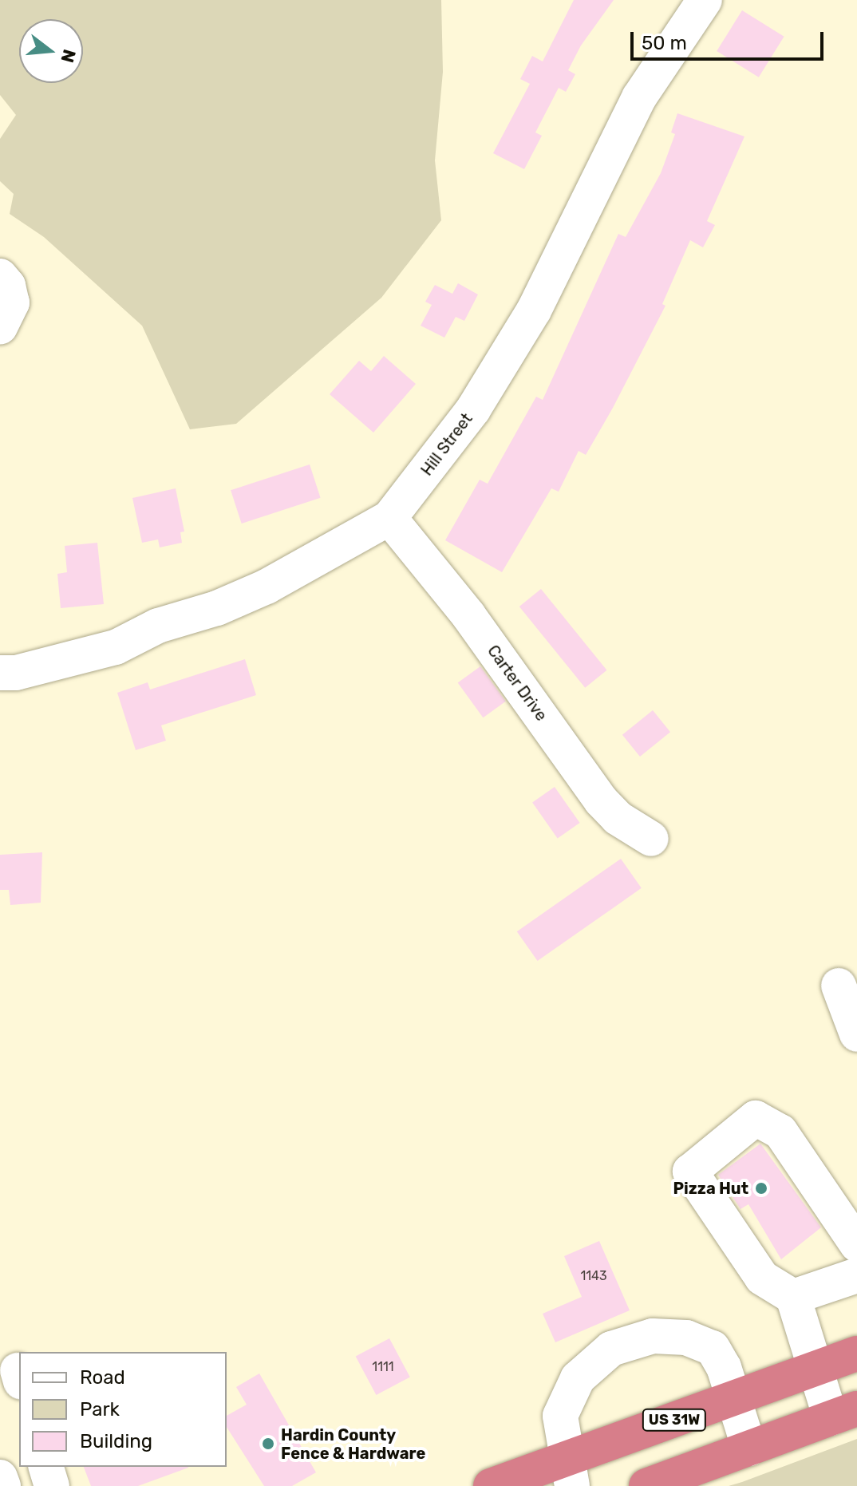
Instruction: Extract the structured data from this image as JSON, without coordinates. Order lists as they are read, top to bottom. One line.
{"streets":{"highway":["US 31W"],"street":["Hill Street","Carter Drive"]},"crossings":[["Hill Street","Carter Drive"]],"places":["Pizza Hut","Hardin County Fence & Hardware"],"house_numbers":["1143","1111"],"legend":["Road","Park","Building"],"scale_bar":"50 m","north":"right"}
